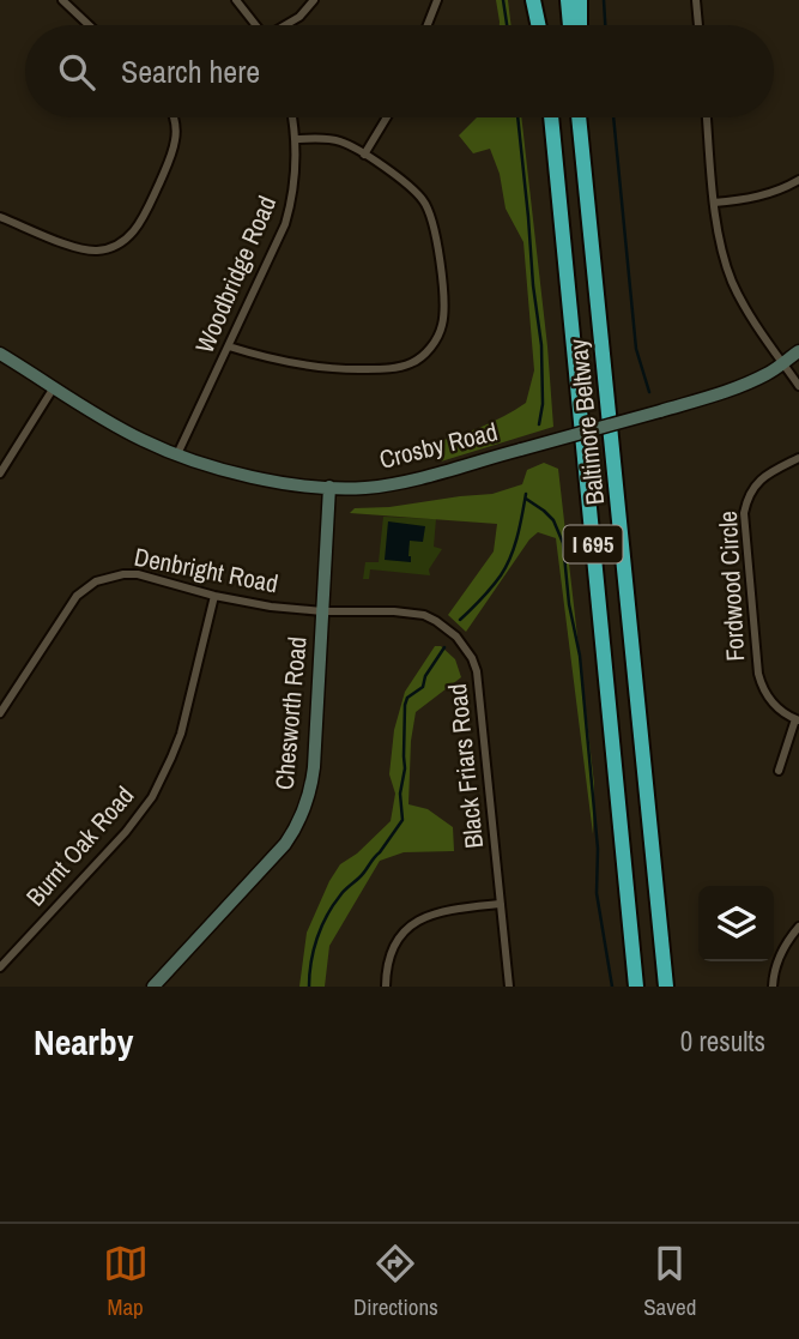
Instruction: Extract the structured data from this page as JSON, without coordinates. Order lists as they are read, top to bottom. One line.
{"streets":{"highway":["Baltimore Beltway","I 695"],"main road":["Crosby Road","Chesworth Road"],"street":["Woodbridge Road","Denbright Road","Fordwood Circle","Black Friars Road","Burnt Oak Road"]},"crossings":[["Woodbridge Road","Crosby Road"],["Crosby Road","Chesworth Road"],["Denbright Road","Chesworth Road"],["Denbright Road","Black Friars Road"],["Denbright Road","Burnt Oak Road"],["Chesworth Road","Black Friars Road"]],"page":{"search":"Search here","heading":["Nearby","0 results"],"nav":["Map","Directions","Saved"]}}
